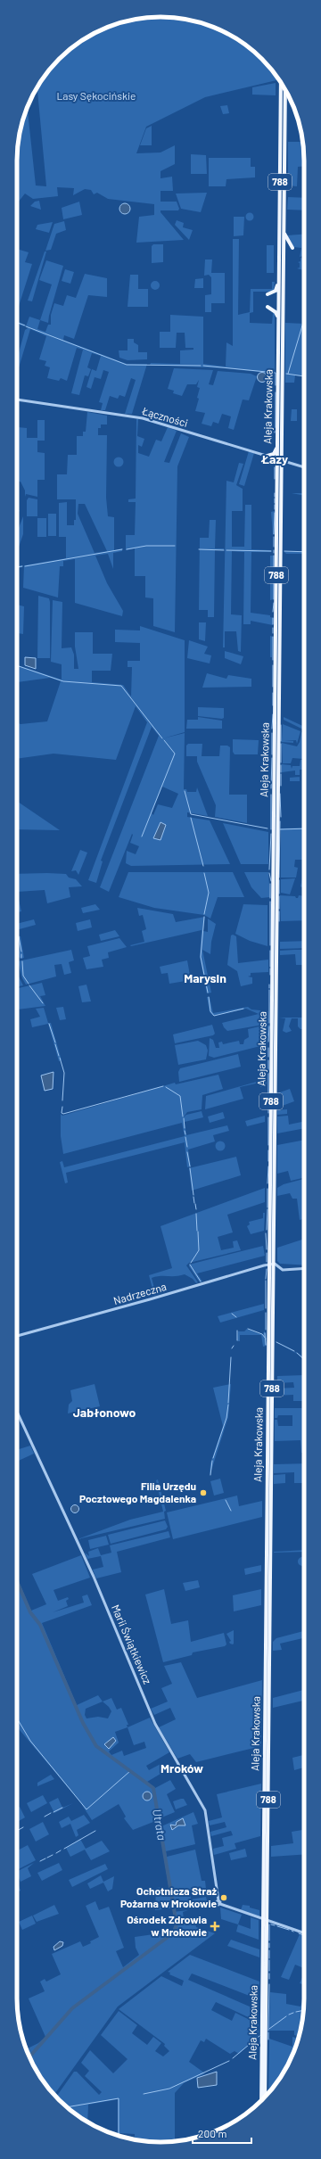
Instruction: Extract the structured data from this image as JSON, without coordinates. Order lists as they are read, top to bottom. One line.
{"streets":{"main road":["788","Aleja Krakowska"],"street":["Łączności","Nadrzeczna","Marii Świątkiewicz"]},"crossings":[["Aleja Krakowska","Łączności"],["Aleja Krakowska","Nadrzeczna"],["Aleja Krakowska","Marii Świątkiewicz"]],"districts":["Łazy","Marysin","Jabłonowo","Mroków"],"water":["Utrata"],"parks":["Lasy Sękocińskie"],"places":{"other":["Filia Urzędu Pocztowego Magdalenka","Ochotnicza Straż Pożarna w Mrokowie"],"health":["Ośrodek Zdrowia w Mrokowie"]},"scale_bar":"200 m"}
